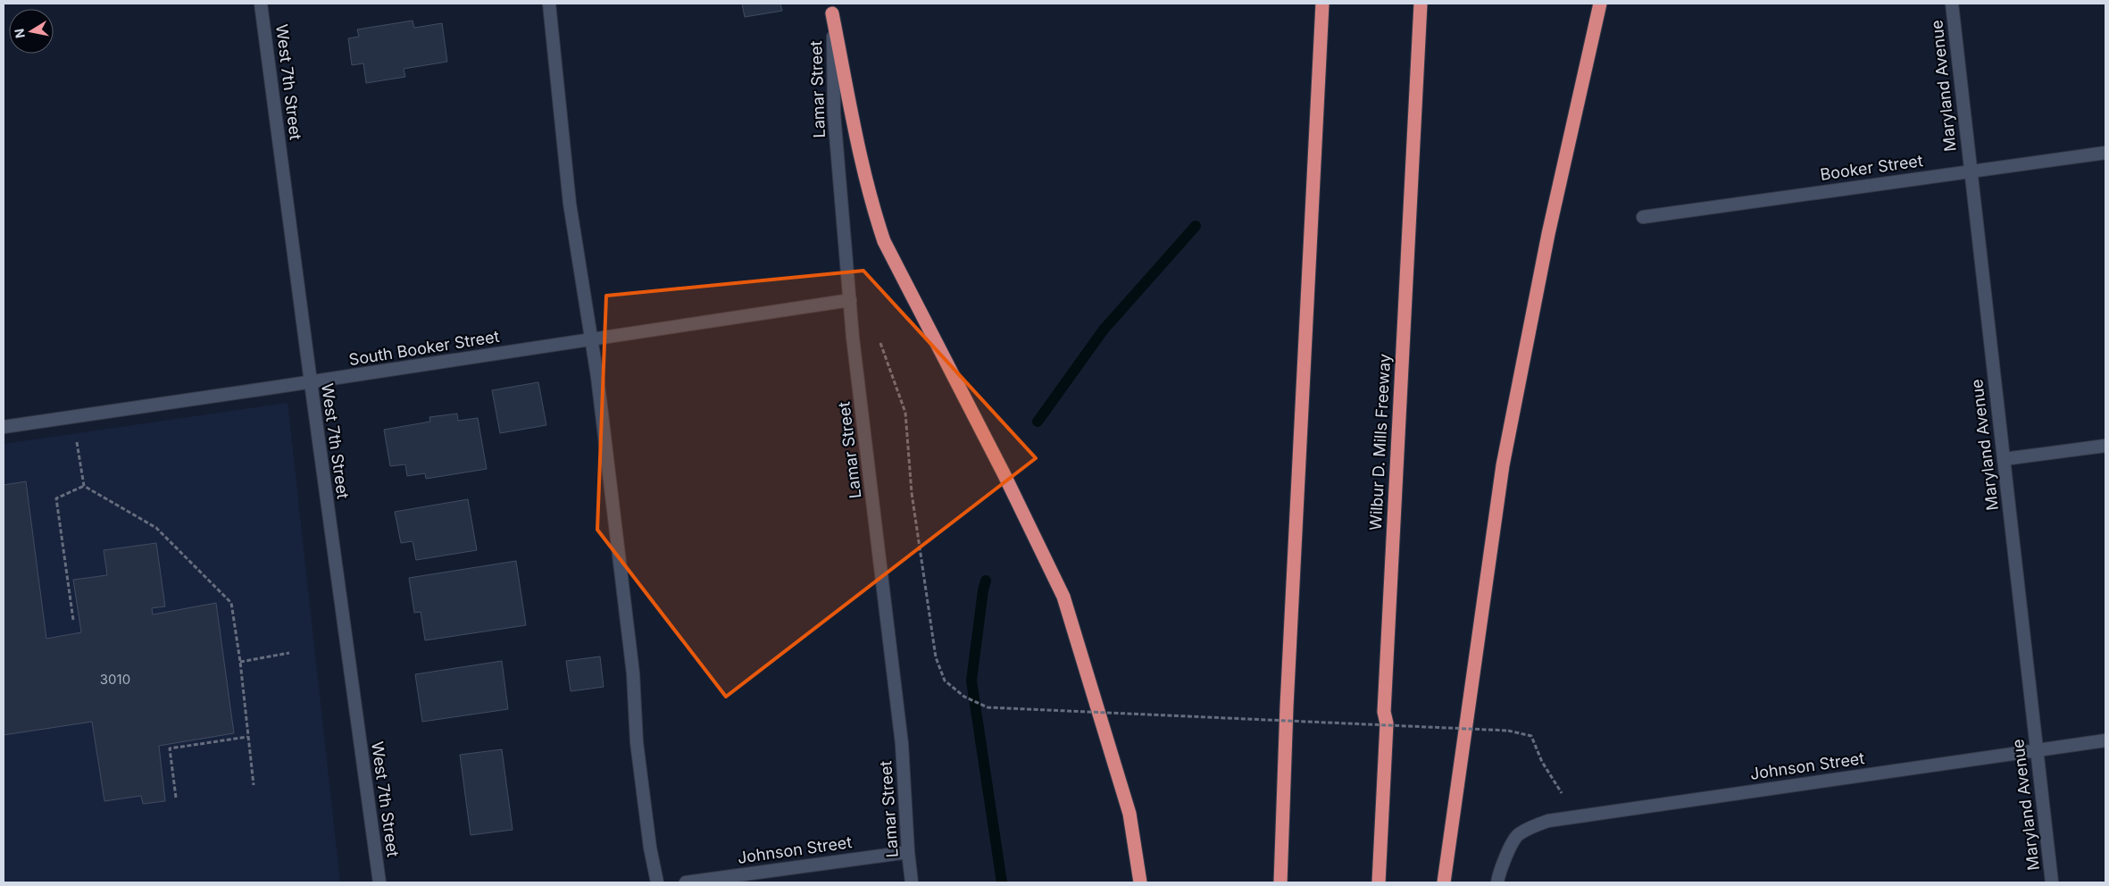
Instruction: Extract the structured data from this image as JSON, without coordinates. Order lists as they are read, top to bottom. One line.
{"streets":{"highway":["Wilbur D. Mills Freeway"],"street":["West 7th Street","Maryland Avenue","Lamar Street","Booker Street","South Booker Street","Johnson Street"]},"crossings":[["West 7th Street","South Booker Street"],["Maryland Avenue","Booker Street"],["Maryland Avenue","Johnson Street"],["Lamar Street","South Booker Street"],["Lamar Street","Johnson Street"]],"house_numbers":["3010"],"north":"left"}
